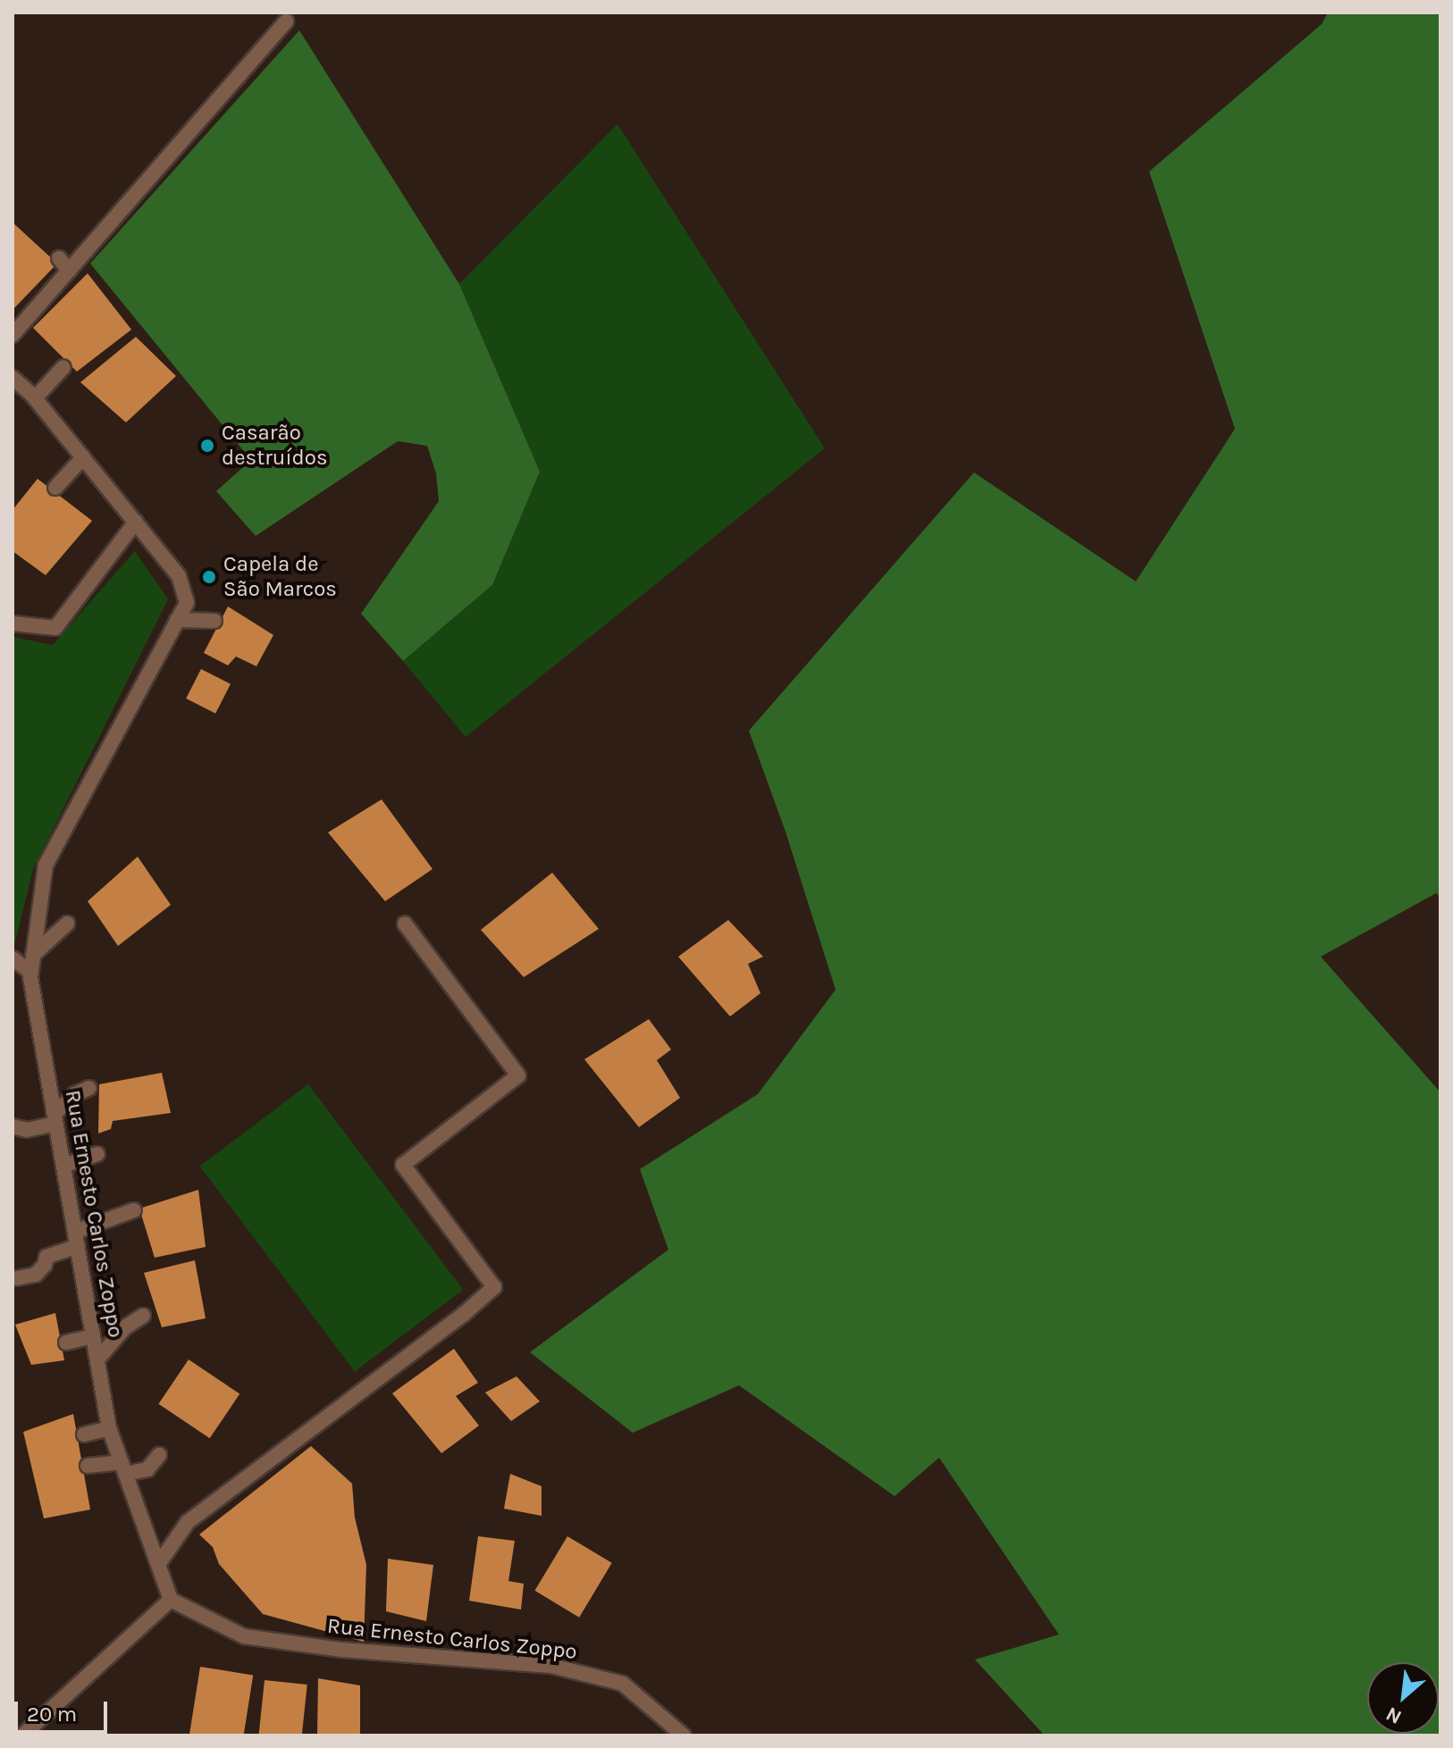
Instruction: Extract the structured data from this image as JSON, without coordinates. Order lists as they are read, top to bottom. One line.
{"streets":{"street":["Rua Ernesto Carlos Zoppo"]},"places":["Casarão destruídos","Capela de São Marcos"],"scale_bar":"20 m","north":"bottom left"}
